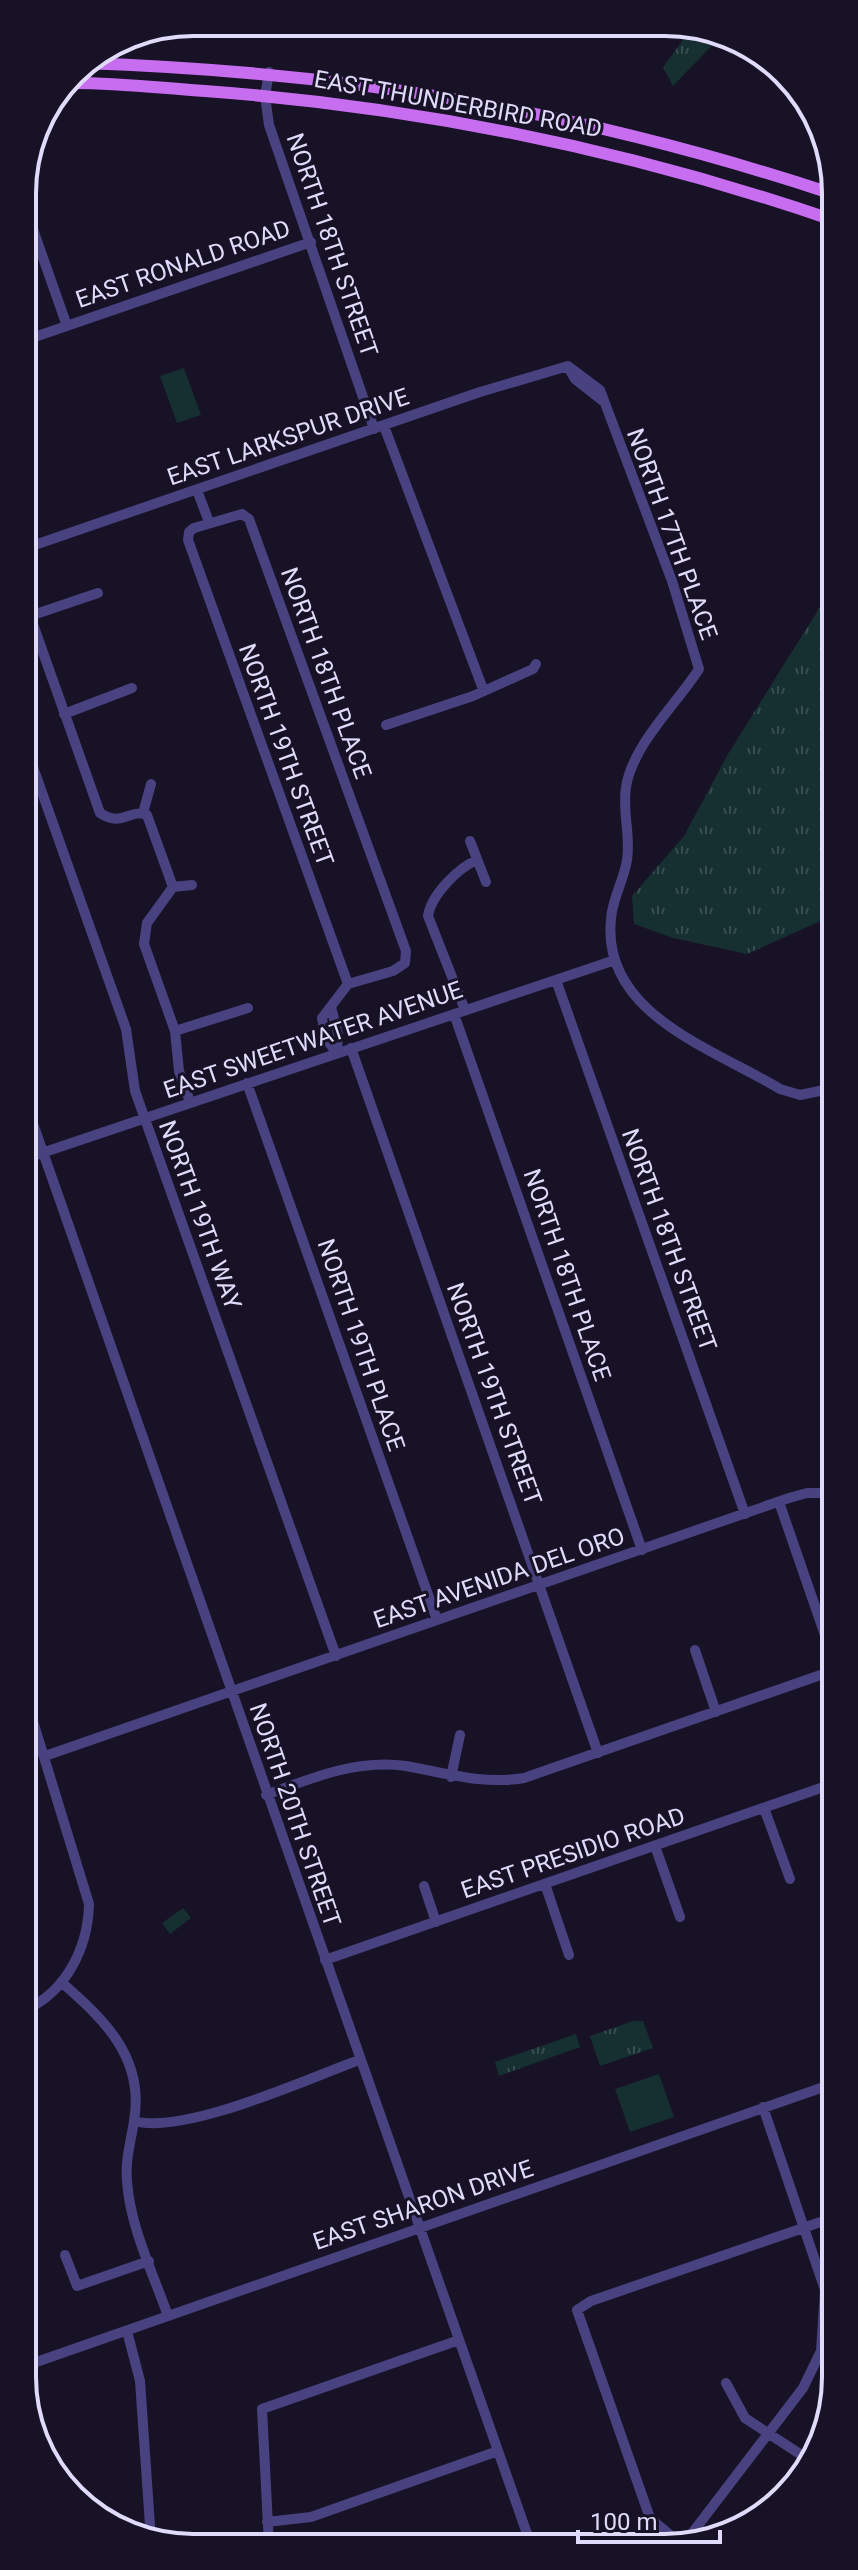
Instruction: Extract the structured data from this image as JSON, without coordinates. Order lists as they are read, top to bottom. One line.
{"streets":{"main road":["EAST THUNDERBIRD ROAD"],"street":["NORTH 18TH STREET","EAST RONALD ROAD","EAST LARKSPUR DRIVE","NORTH 17TH PLACE","NORTH 18TH PLACE","NORTH 19TH STREET","EAST SWEETWATER AVENUE","NORTH 19TH WAY","NORTH 19TH PLACE","EAST AVENIDA DEL ORO","NORTH 20TH STREET","EAST PRESIDIO ROAD","EAST SHARON DRIVE"]},"crossings":[["EAST THUNDERBIRD ROAD","NORTH 18TH STREET"],["NORTH 18TH STREET","EAST RONALD ROAD"],["NORTH 18TH STREET","EAST LARKSPUR DRIVE"],["NORTH 18TH STREET","EAST SWEETWATER AVENUE"],["NORTH 18TH STREET","EAST AVENIDA DEL ORO"],["EAST LARKSPUR DRIVE","NORTH 17TH PLACE"],["NORTH 17TH PLACE","EAST SWEETWATER AVENUE"],["NORTH 18TH PLACE","NORTH 19TH STREET"],["NORTH 18TH PLACE","EAST SWEETWATER AVENUE"],["NORTH 18TH PLACE","EAST AVENIDA DEL ORO"],["NORTH 19TH STREET","EAST SWEETWATER AVENUE"],["NORTH 19TH STREET","EAST AVENIDA DEL ORO"],["EAST SWEETWATER AVENUE","NORTH 19TH WAY"],["EAST SWEETWATER AVENUE","NORTH 19TH PLACE"],["EAST SWEETWATER AVENUE","NORTH 20TH STREET"],["NORTH 19TH WAY","EAST AVENIDA DEL ORO"],["NORTH 19TH PLACE","EAST AVENIDA DEL ORO"],["EAST AVENIDA DEL ORO","NORTH 20TH STREET"],["NORTH 20TH STREET","EAST PRESIDIO ROAD"],["NORTH 20TH STREET","EAST SHARON DRIVE"]],"scale_bar":"100 m"}
